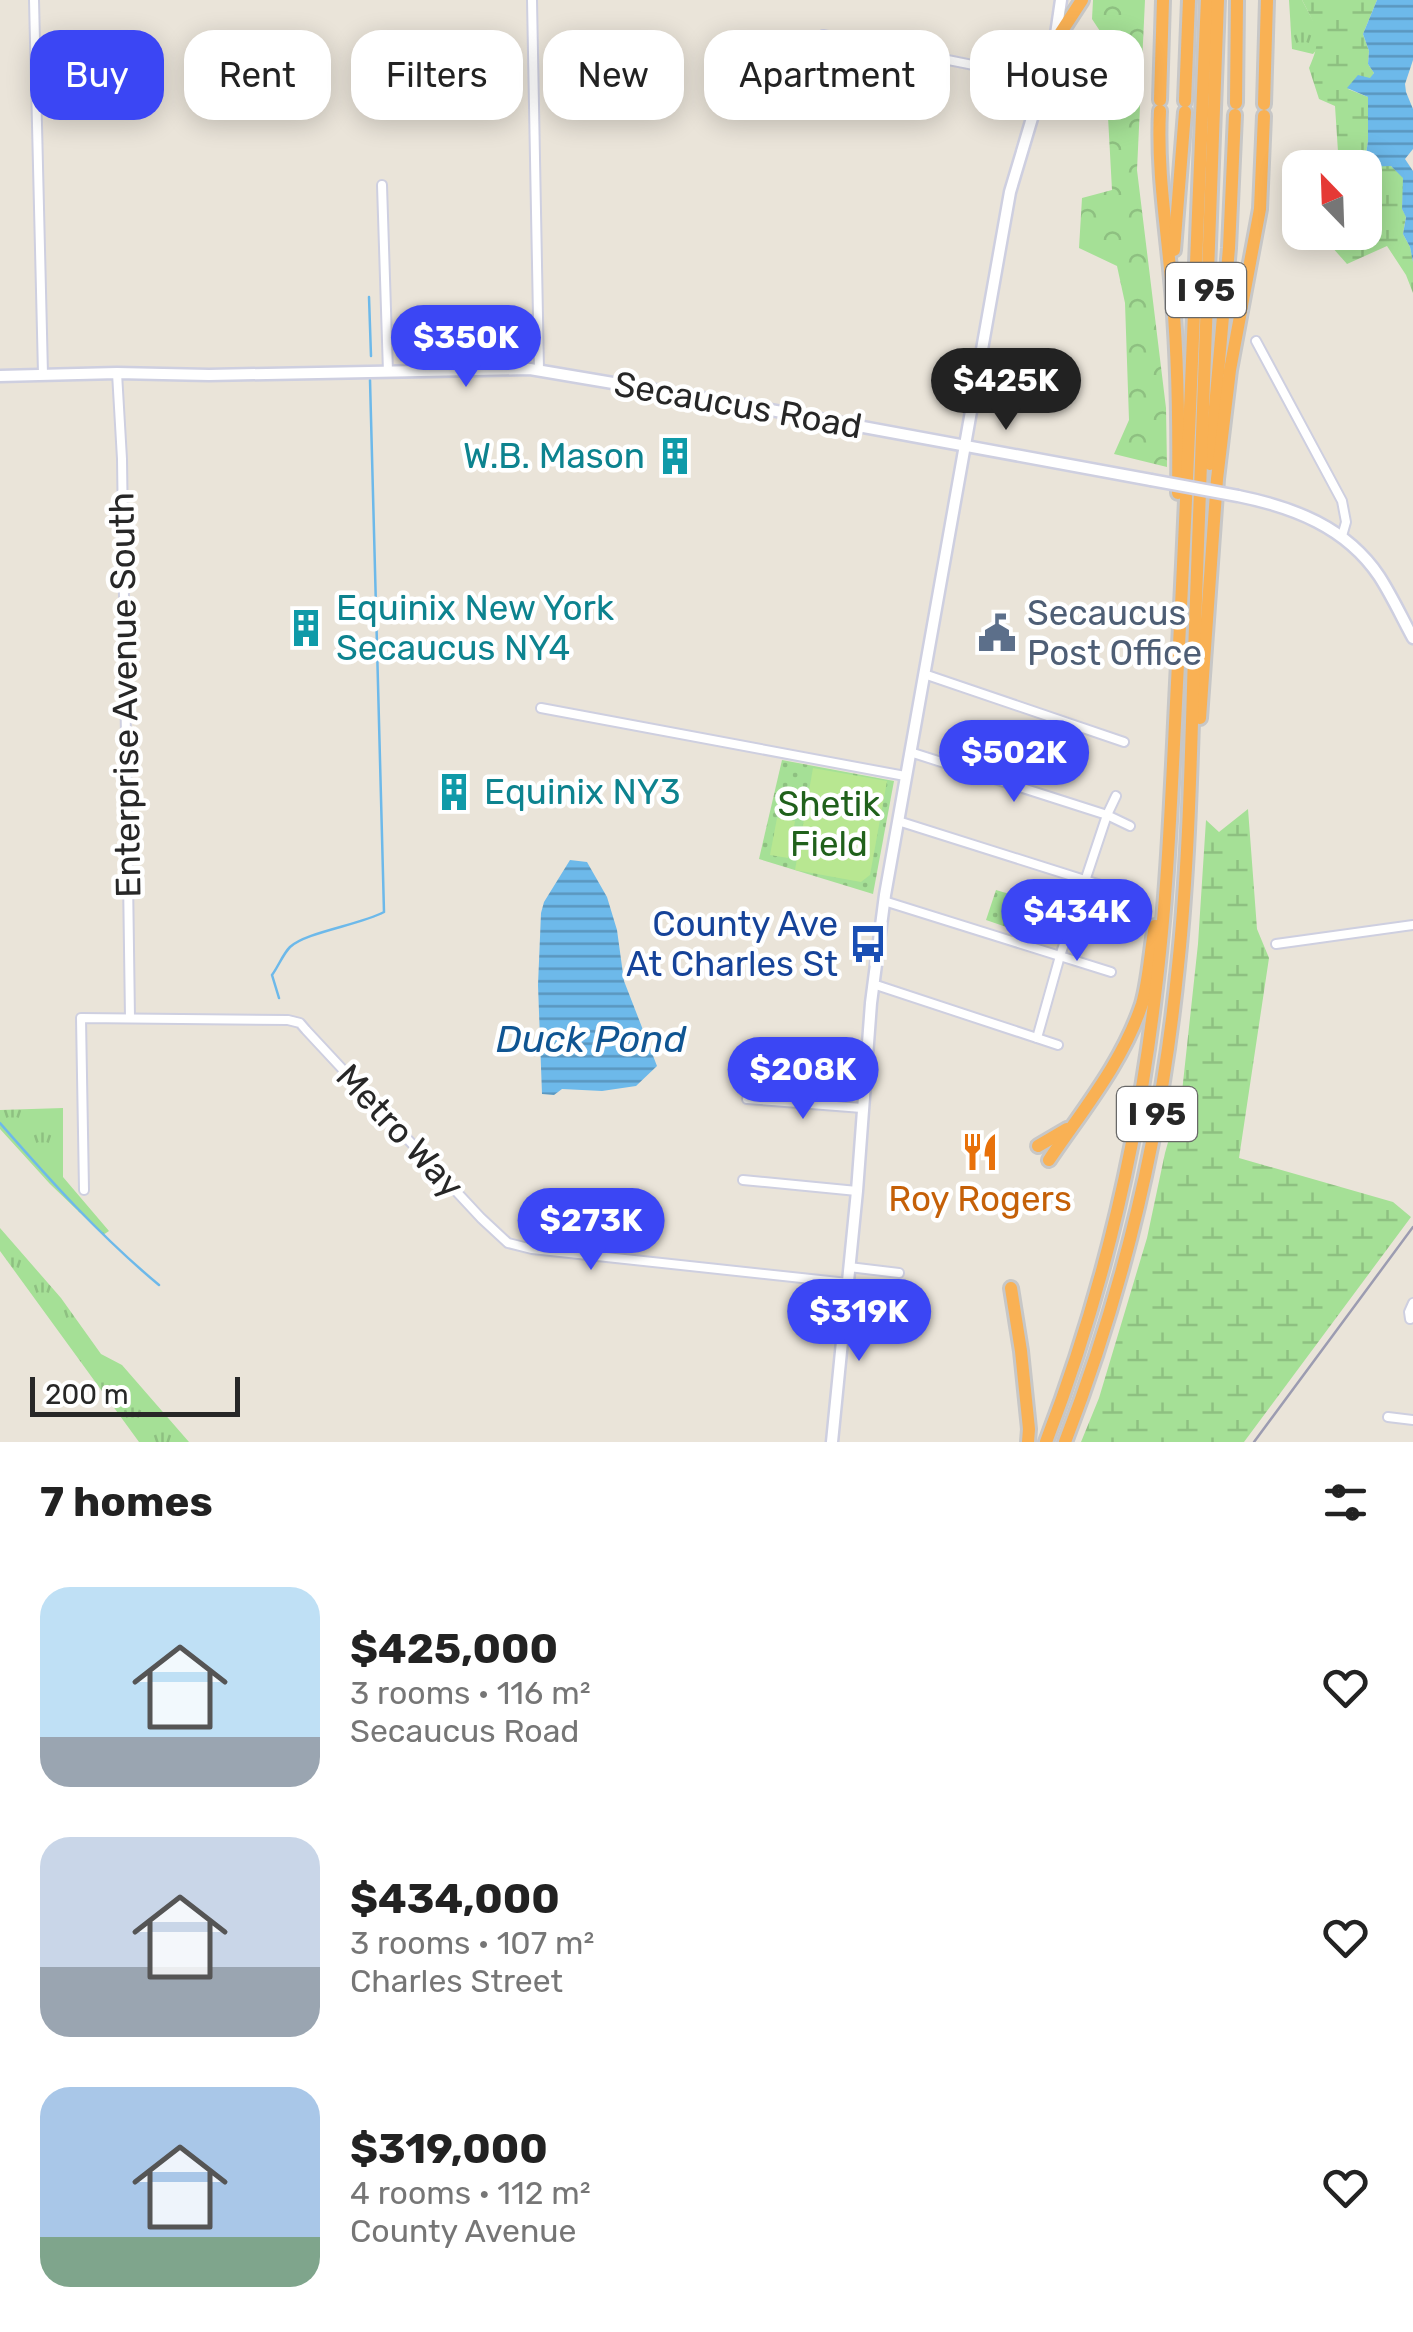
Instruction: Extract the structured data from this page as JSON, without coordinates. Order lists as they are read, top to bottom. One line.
{"streets":{"highway":["I 95"],"main road":["Secaucus Road"],"street":["Enterprise Avenue South","Metro Way"]},"crossings":[["Secaucus Road","Enterprise Avenue South"],["Enterprise Avenue South","Metro Way"]],"water":["Duck Pond"],"parks":["Shetik Field"],"places":{"building":["W.B. Mason","Equinix New York Secaucus NY4","Equinix NY3"],"public building":["Secaucus Post Office"],"bus stop":["County Ave At Charles St"],"restaurant":["Roy Rogers"]},"scale_bar":"200 m","north":"top left","page":{"chip":["Buy","Rent","Filters","New","Apartment","House"],"price":["$350K","$425K","$502K","$434K","$208K","$273K","$319K"],"scale":"200 m","heading":"7 homes","list":[{"name":"$425,000","note":"3 rooms · 116 m² · Secaucus Road"},{"name":"$434,000","note":"3 rooms · 107 m² · Charles Street"},{"name":"$319,000","note":"4 rooms · 112 m² · County Avenue"}]}}
